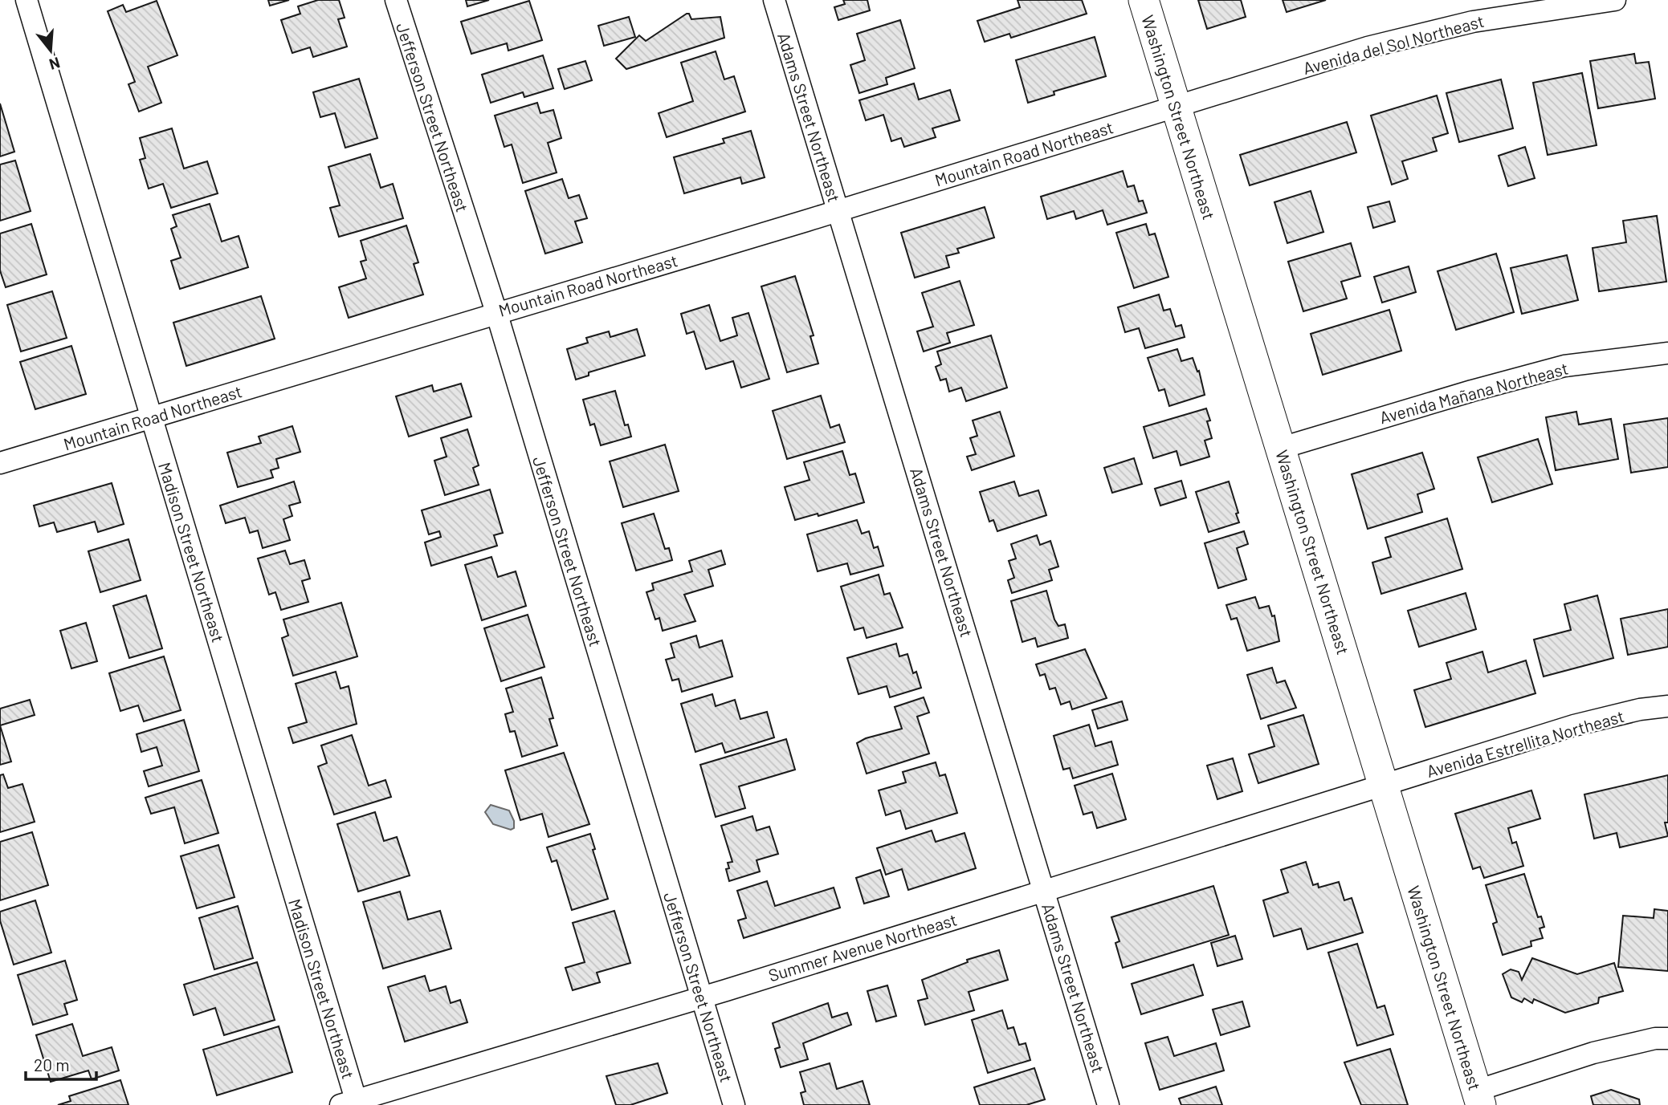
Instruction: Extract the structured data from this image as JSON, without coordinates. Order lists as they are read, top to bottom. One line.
{"streets":{"street":["Avenida del Sol Northeast","Jefferson Street Northeast","Adams Street Northeast","Washington Street Northeast","Mountain Road Northeast","Avenida Mañana Northeast","Madison Street Northeast","Avenida Estrellita Northeast","Summer Avenue Northeast"]},"crossings":[["Avenida del Sol Northeast","Washington Street Northeast"],["Avenida del Sol Northeast","Mountain Road Northeast"],["Jefferson Street Northeast","Mountain Road Northeast"],["Jefferson Street Northeast","Summer Avenue Northeast"],["Adams Street Northeast","Mountain Road Northeast"],["Adams Street Northeast","Summer Avenue Northeast"],["Washington Street Northeast","Mountain Road Northeast"],["Washington Street Northeast","Avenida Mañana Northeast"],["Washington Street Northeast","Avenida Estrellita Northeast"],["Washington Street Northeast","Summer Avenue Northeast"],["Mountain Road Northeast","Madison Street Northeast"],["Madison Street Northeast","Summer Avenue Northeast"],["Avenida Estrellita Northeast","Summer Avenue Northeast"]],"scale_bar":"20 m","north":"bottom"}
